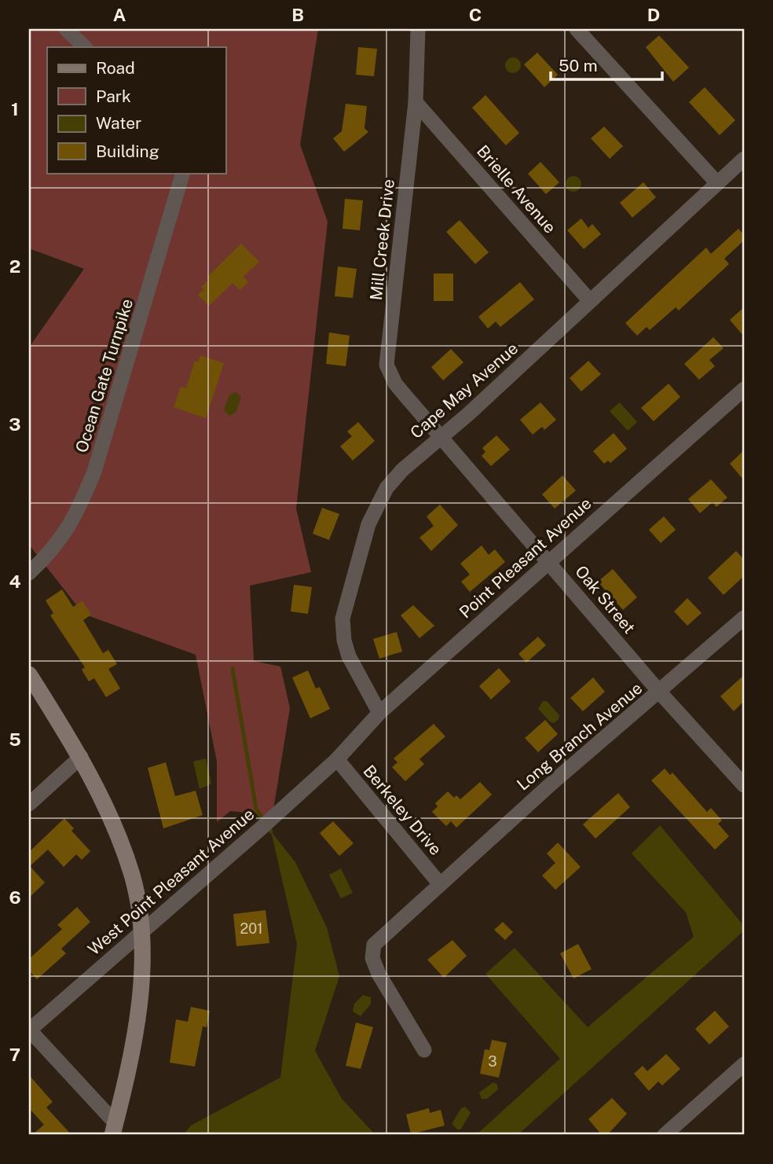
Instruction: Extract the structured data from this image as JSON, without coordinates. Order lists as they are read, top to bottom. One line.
{"streets":{"street":["Brielle Avenue","Mill Creek Drive","Ocean Gate Turnpike","Cape May Avenue","Point Pleasant Avenue","Oak Street","Long Branch Avenue","Berkeley Drive","West Point Pleasant Avenue"]},"crossings":[["Brielle Avenue","Mill Creek Drive"],["Brielle Avenue","Cape May Avenue"],["Mill Creek Drive","Cape May Avenue"],["Mill Creek Drive","Oak Street"],["Cape May Avenue","Point Pleasant Avenue"],["Cape May Avenue","Oak Street"],["Point Pleasant Avenue","Oak Street"],["Point Pleasant Avenue","Berkeley Drive"],["Point Pleasant Avenue","West Point Pleasant Avenue"],["Oak Street","Long Branch Avenue"],["Long Branch Avenue","Berkeley Drive"],["Berkeley Drive","West Point Pleasant Avenue"]],"house_numbers":["201","3"],"legend":["Road","Park","Water","Building"],"scale_bar":"50 m","grid":{"columns":["A","B","C","D"],"rows":["1","2","3","4","5","6","7"]}}
